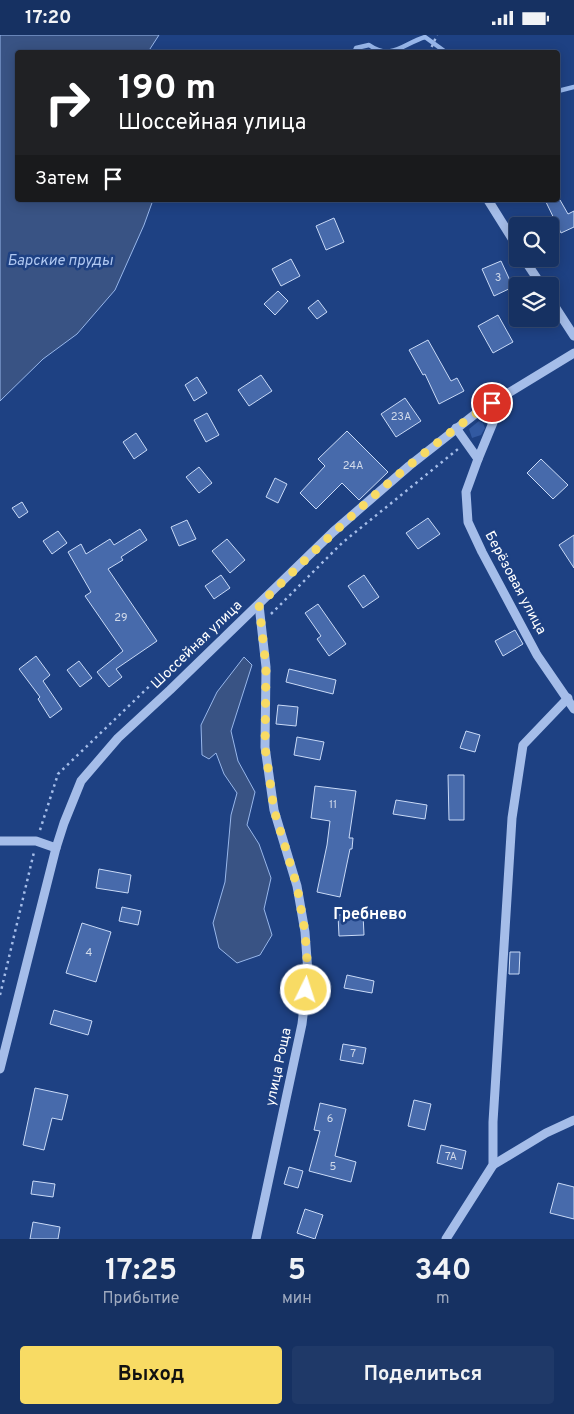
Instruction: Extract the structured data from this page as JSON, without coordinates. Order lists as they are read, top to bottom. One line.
{"streets":{"street":["Берёзовая улица","Шоссейная улица","улица Роща"]},"crossings":[["Берёзовая улица","Шоссейная улица"],["Шоссейная улица","улица Роща"]],"districts":["Гребнево"],"water":["Барские пруды"],"house_numbers":["3","23А","24А","29","11","4","7","6","7А","5"],"page":{"status":"17:20","turn":["190 m","Шоссейная улица"],"then":"Затем","eta":["17:25","Прибытие","5","мин","340","m"],"buttons":["Выход","Поделиться"]}}
